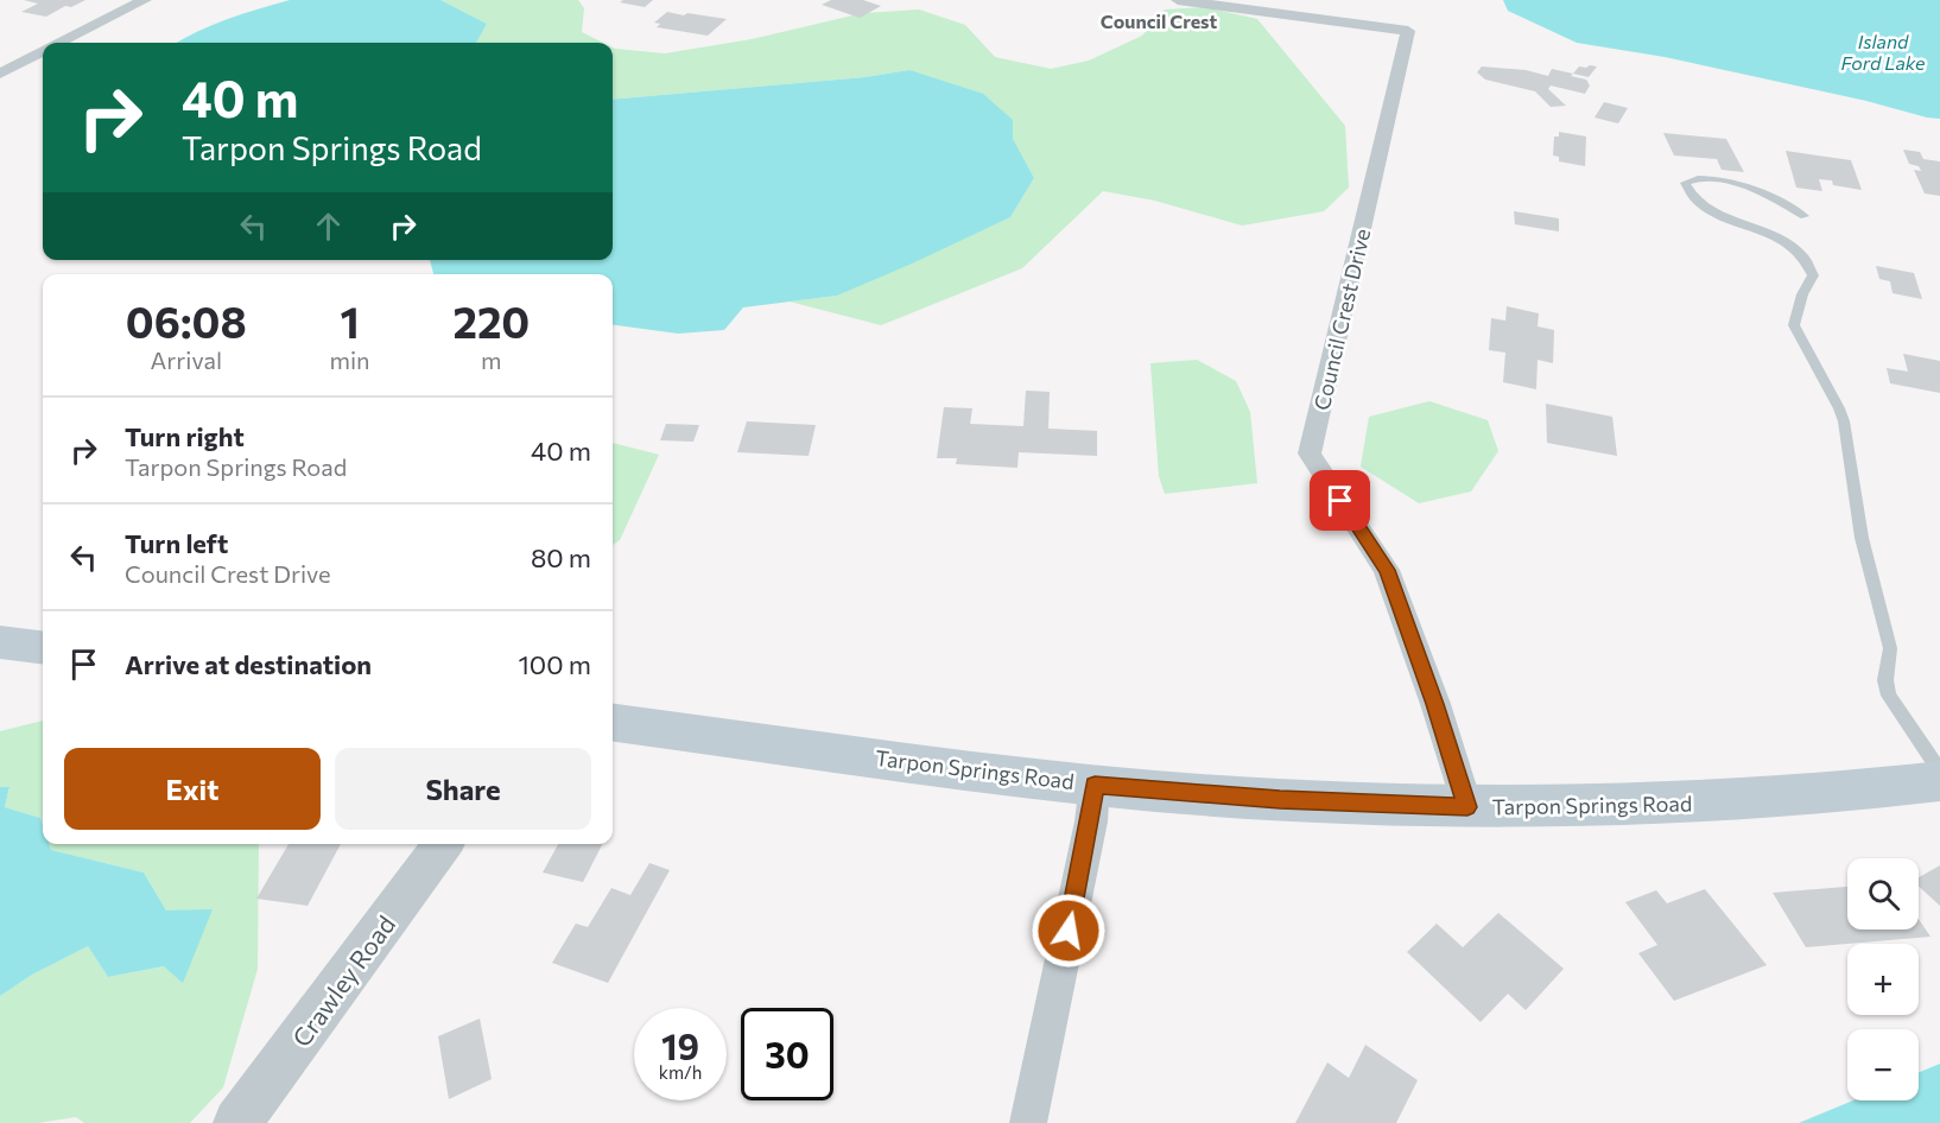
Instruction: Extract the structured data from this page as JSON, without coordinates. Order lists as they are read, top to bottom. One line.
{"streets":{"main road":["Tarpon Springs Road"],"street":["Council Crest Drive","Crawley Road"]},"crossings":[["Council Crest Drive","Tarpon Springs Road"]],"districts":["Council Crest"],"water":["Island Ford Lake"],"page":{"turn":["40 m","Tarpon Springs Road"],"eta":["06:08","Arrival","1","min","220","m"],"list":[{"name":"Turn right","note":"Tarpon Springs Road","value":"40 m"},{"name":"Turn left","note":"Council Crest Drive","value":"80 m"},{"name":"Arrive at destination","value":"100 m"}],"buttons":["Exit","Share"],"map_buttons":["+","−"],"speed":"19 km/h","limit":"30"}}
